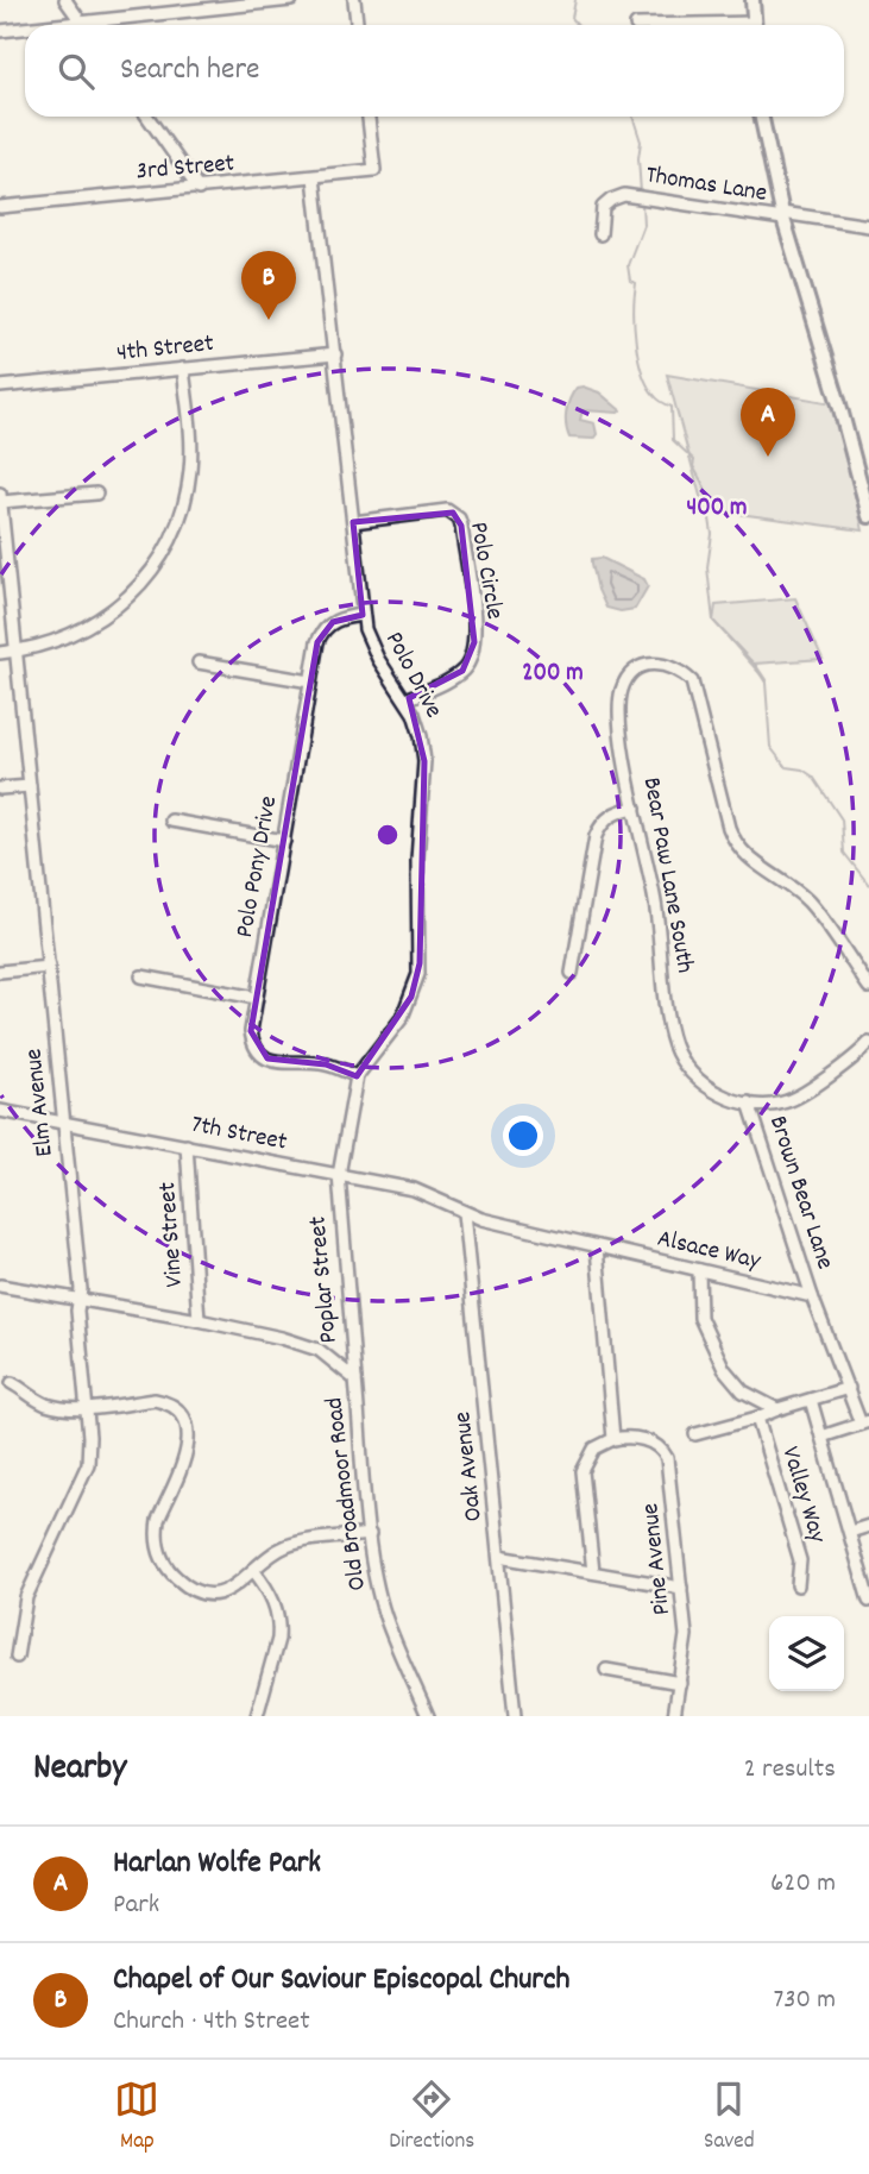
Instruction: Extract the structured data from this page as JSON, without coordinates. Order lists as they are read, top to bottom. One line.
{"streets":{"street":["3rd Street","Thomas Lane","4th Street","Polo Circle","Polo Drive","Polo Pony Drive","Bear Paw Lane South","Elm Avenue","7th Street","Brown Bear Lane","Vine Street","Alsace Way","Poplar Street","Oak Avenue","Old Broadmoor Road","Valley Way","Pine Avenue"]},"crossings":[["3rd Street","Polo Drive"],["4th Street","Polo Drive"],["Polo Circle","Polo Drive"],["Polo Drive","Polo Pony Drive"],["Polo Drive","7th Street"],["Polo Drive","Poplar Street"],["Bear Paw Lane South","Brown Bear Lane"],["Elm Avenue","7th Street"],["Elm Avenue","Old Broadmoor Road"],["7th Street","Vine Street"],["7th Street","Alsace Way"],["7th Street","Poplar Street"],["7th Street","Oak Avenue"],["Brown Bear Lane","Alsace Way"],["Vine Street","Old Broadmoor Road"],["Alsace Way","Oak Avenue"],["Poplar Street","Old Broadmoor Road"]],"page":{"search":"Search here","pins":["B","A"],"heading":["Nearby","2 results"],"list":[{"mark":"A","name":"Harlan Wolfe Park","note":"Park","value":"620 m"},{"mark":"B","name":"Chapel of Our Saviour Episcopal Church","note":"Church · 4th Street","value":"730 m"}],"nav":["Map","Directions","Saved"]},"rings":["400 m","200 m"]}
